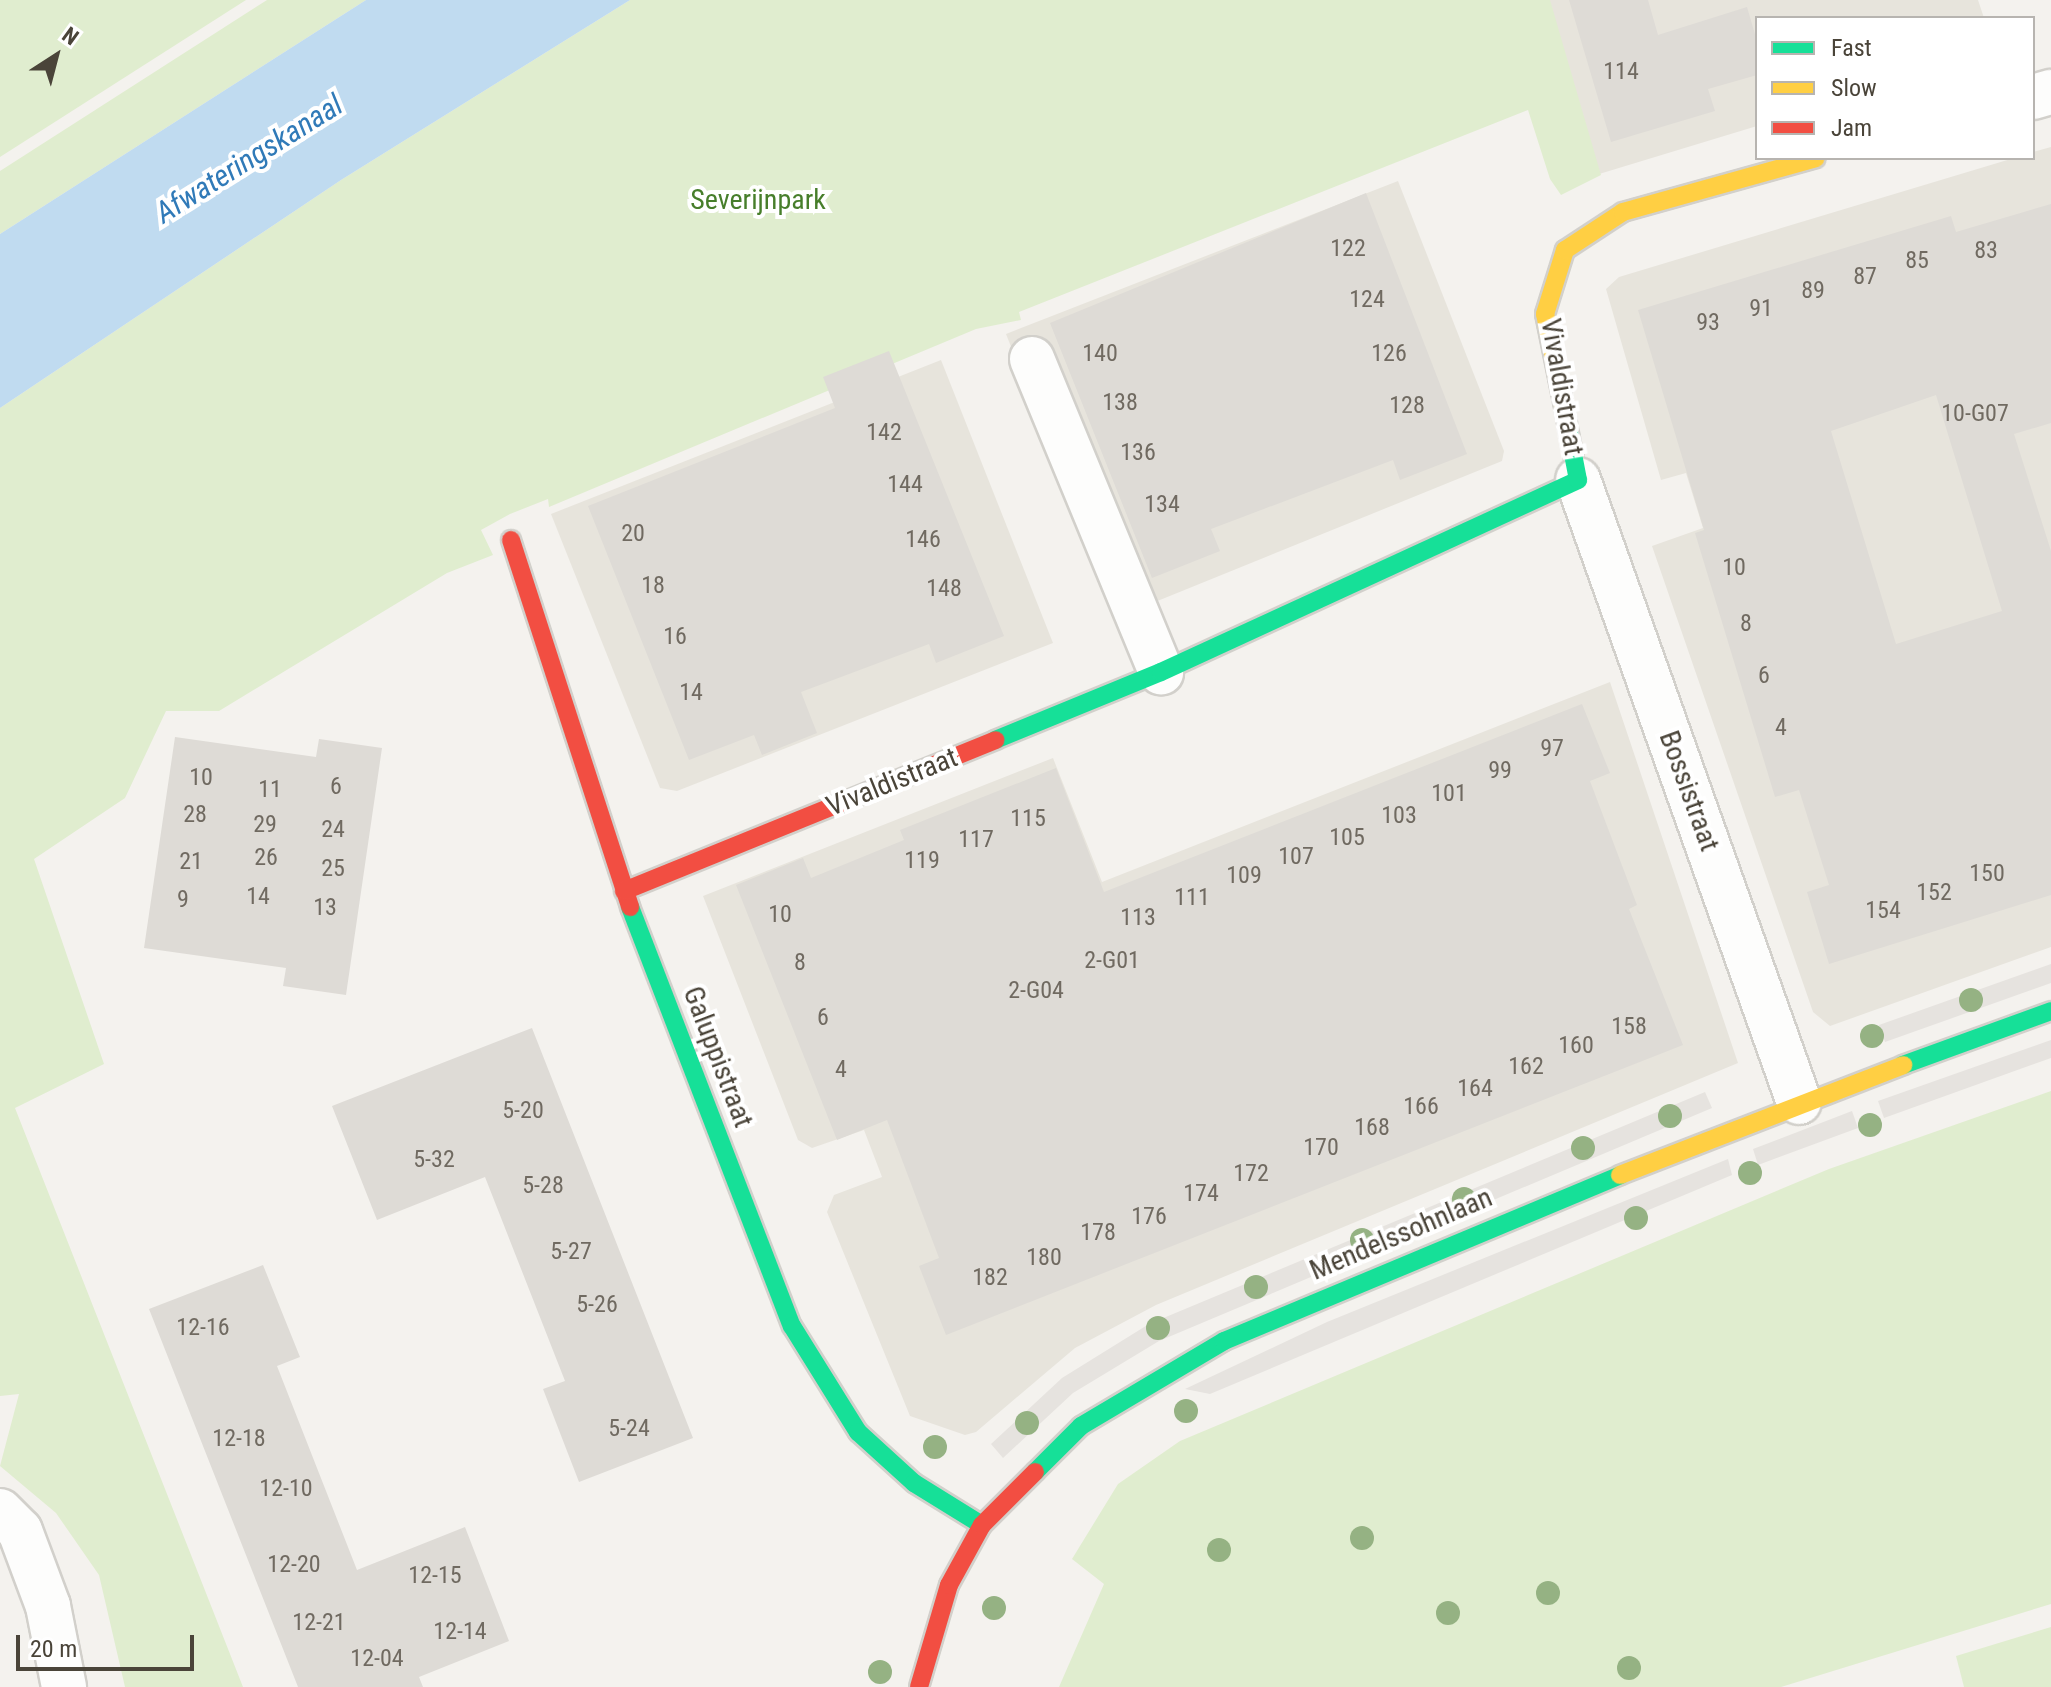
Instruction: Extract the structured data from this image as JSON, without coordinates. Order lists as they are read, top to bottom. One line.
{"streets":{"street":["Vivaldistraat","Bossistraat","Galuppistraat","Mendelssohnlaan"]},"crossings":[["Vivaldistraat","Bossistraat"],["Vivaldistraat","Galuppistraat"],["Bossistraat","Mendelssohnlaan"],["Galuppistraat","Mendelssohnlaan"]],"water":["Afwateringskanaal"],"parks":["Severijnpark"],"house_numbers":["114","122","83","85","87","89","124","91","93","140","126","138","128","10-G07","142","136","144","134","20","146","10","18","148","8","16","6","14","4","97","99","10","6","11","101","28","103","115","29","24","105","117","107","26","119","21","25","150","109","152","14","111","9","13","154","10","113","2-G01","8","2-G04","6","158","160","162","4","164","166","5-20","168","170","5-32","172","5-28","174","176","178","5-27","180","182","5-26","12-16","5-24","12-18","12-10","12-20","12-15","12-21","12-14","12-04"],"legend":["Fast","Slow","Jam"],"scale_bar":"20 m","north":"top right"}
